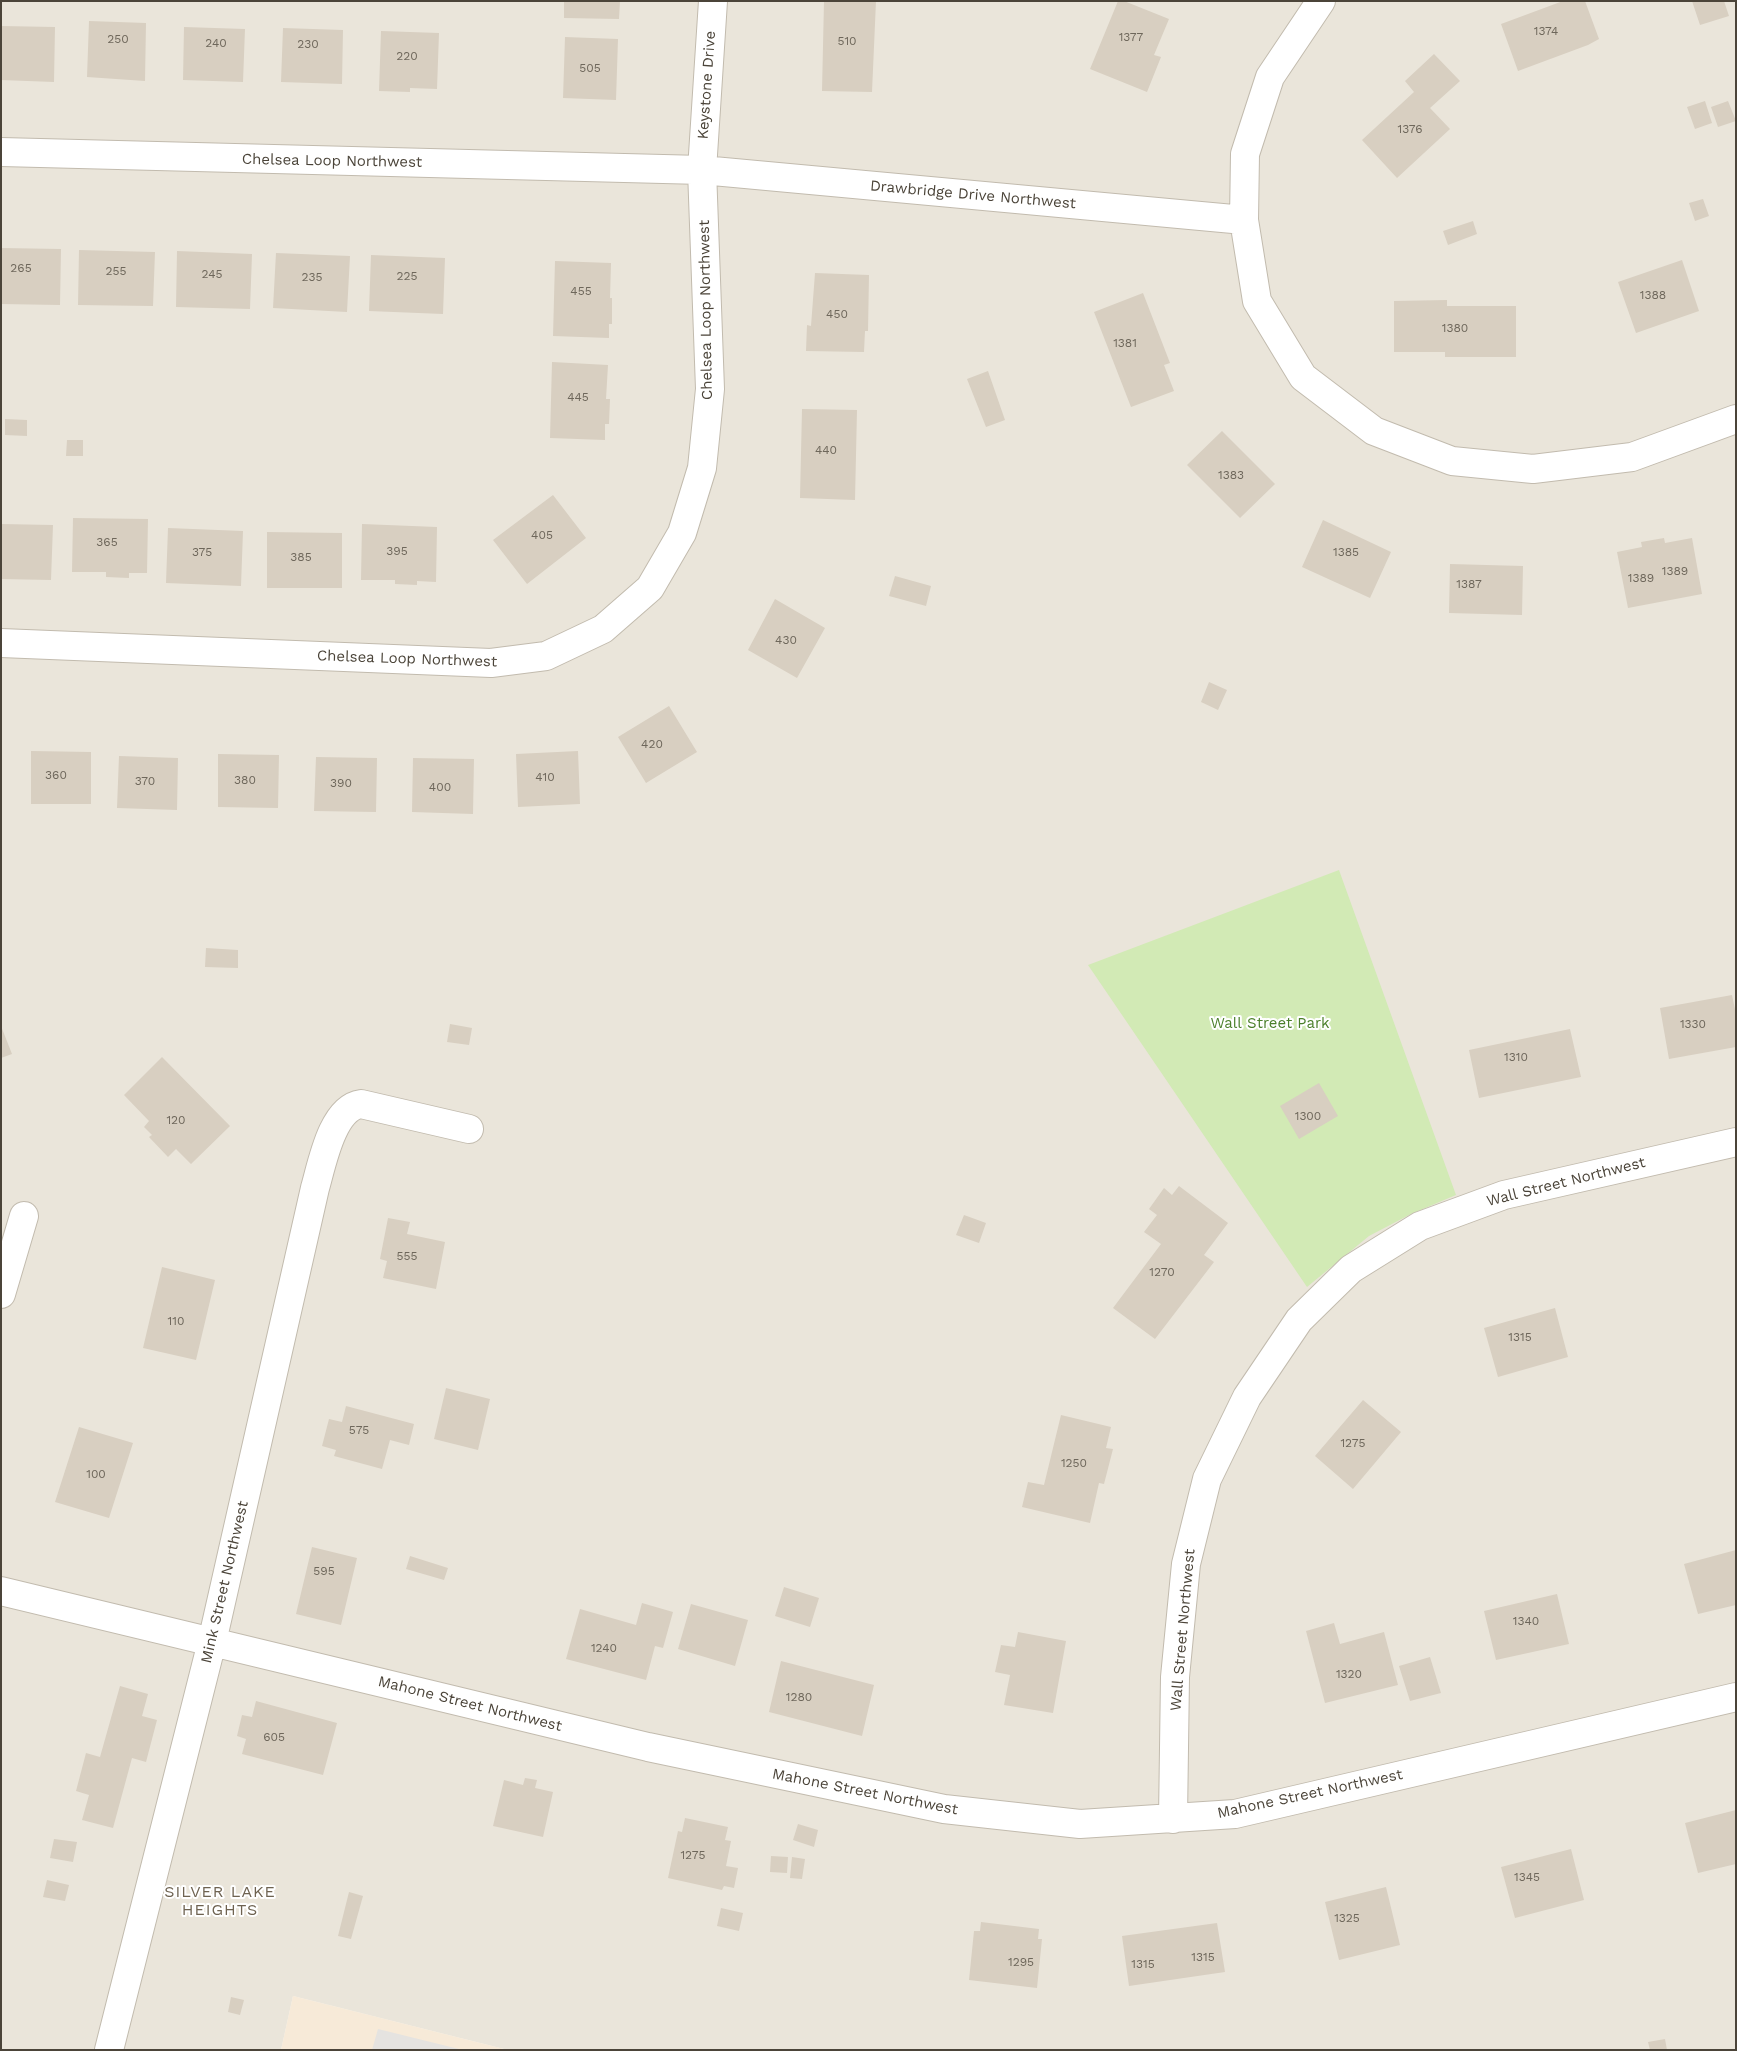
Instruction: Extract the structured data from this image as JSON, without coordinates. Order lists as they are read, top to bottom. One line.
{"streets":{"street":["Keystone Drive","Chelsea Loop Northwest","Drawbridge Drive Northwest","Wall Street Northwest","Mink Street Northwest","Mahone Street Northwest"]},"crossings":[["Keystone Drive","Chelsea Loop Northwest"],["Keystone Drive","Drawbridge Drive Northwest"],["Chelsea Loop Northwest","Drawbridge Drive Northwest"],["Wall Street Northwest","Mahone Street Northwest"],["Mink Street Northwest","Mahone Street Northwest"]],"districts":["SILVER LAKE HEIGHTS"],"parks":["Wall Street Park"],"house_numbers":["1374","1377","250","510","240","230","220","505","1376","265","255","245","225","235","455","1388","450","1380","1381","445","440","1383","405","365","395","375","1385","385","1389","1389","1387","430","420","360","410","380","370","390","400","1330","1310","1300","120","555","1270","110","1315","575","1275","1250","100","595","1340","1240","1320","1280","605","1275","1345","1325","1315","1295","1315"]}
